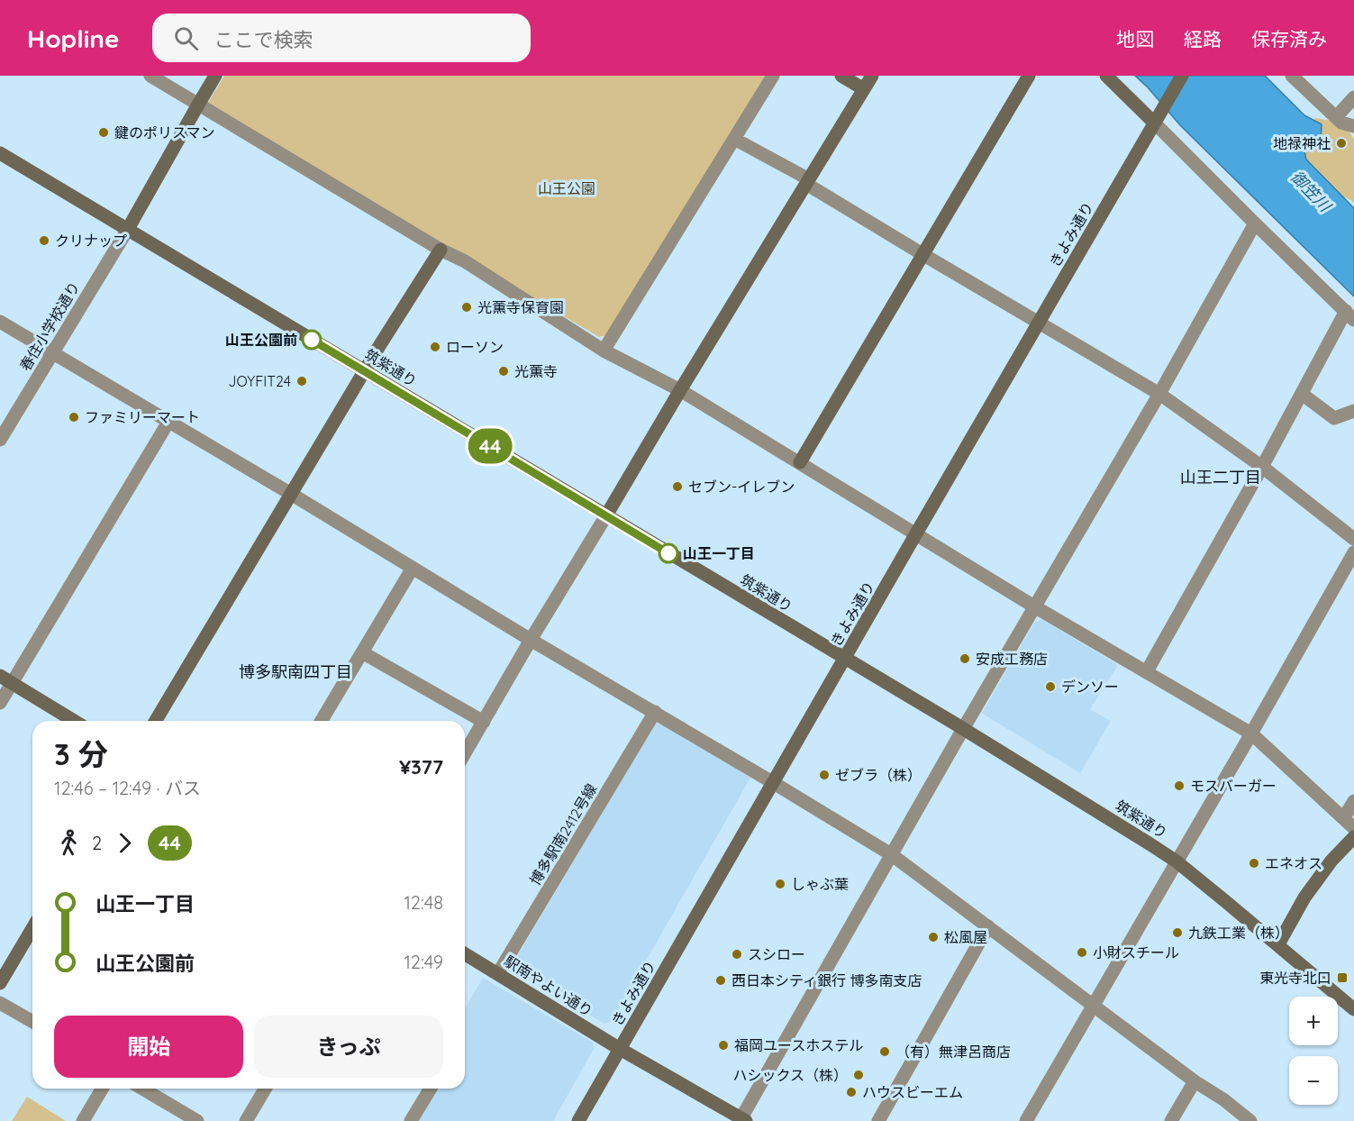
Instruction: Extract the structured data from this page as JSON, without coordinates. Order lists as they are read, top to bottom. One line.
{"streets":{"street":["きよみ通り","春住小学校通り","筑紫通り","博多駅南2412号線","駅南やよい通り"]},"crossings":[["きよみ通り","筑紫通り"],["きよみ通り","駅南やよい通り"],["春住小学校通り","筑紫通り"],["博多駅南2412号線","駅南やよい通り"]],"districts":["山王二丁目","博多駅南四丁目"],"water":["御笠川"],"parks":["山王公園"],"places":{"other":["鍵のポリスマン","地禄神社","クリナップ","光薫寺保育園","山王公園前","ローソン","光薫寺","JOYFIT24","ファミリーマート","セブン-イレブン","山王一丁目","安成工務店","デンソー","ゼブラ（株）","モスバーガー","エネオス","しゃぶ葉","九鉄工業（株）","松風屋","小財スチール","スシロー","西日本シティ銀行 博多南支店","福岡ユースホステル","（有）無津呂商店","ハシックス（株）","ハウスビーエム"],"transit":["東光寺北口"]},"lines":["bus line 44"],"page":{"header":"Hopline","search":"ここで検索","nav":["地図","経路","保存済み"],"on_map":"44","heading":["3 分","12:46 – 12:49 · バス","¥377"],"legs":["2","44"],"list":[{"name":"山王一丁目","value":"12:48"},{"name":"山王公園前","value":"12:49"}],"map_buttons":["+","−"],"buttons":["開始","きっぷ"]}}
